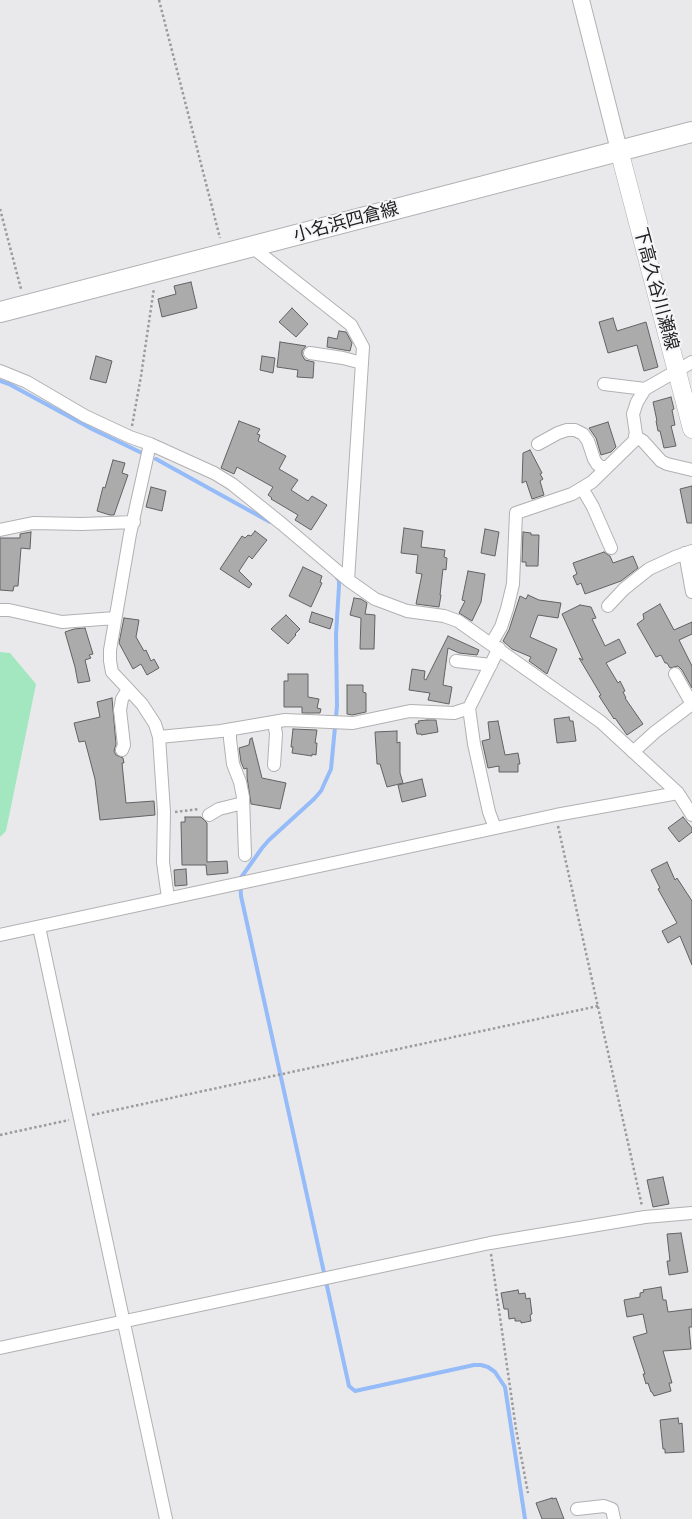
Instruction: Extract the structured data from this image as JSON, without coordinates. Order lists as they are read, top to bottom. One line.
{"streets":{"main road":["小名浜四倉線","下高久谷川瀬線"]},"crossings":[["小名浜四倉線","下高久谷川瀬線"]]}
